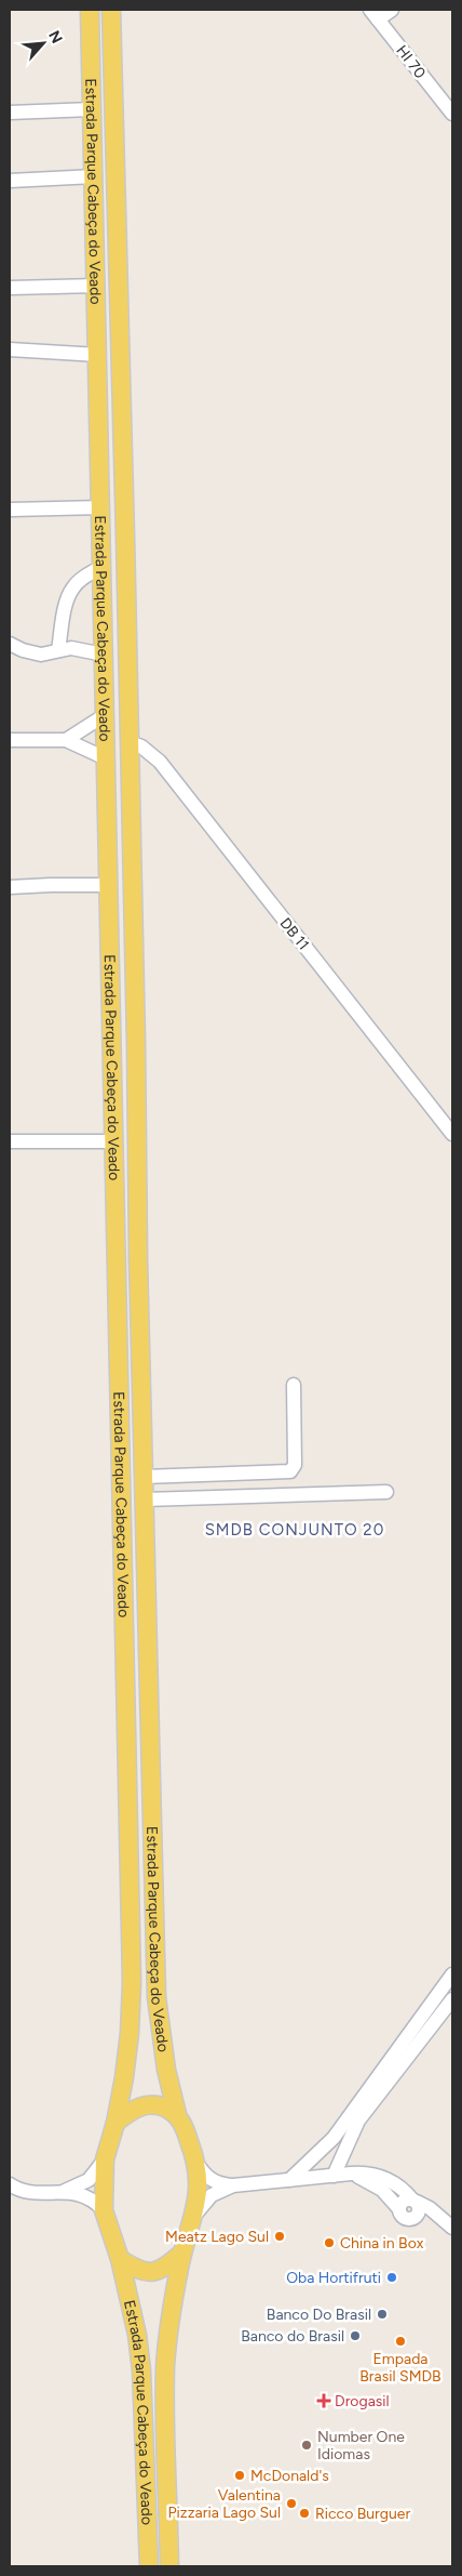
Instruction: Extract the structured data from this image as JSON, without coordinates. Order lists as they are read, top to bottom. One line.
{"streets":{"main road":["Estrada Parque Cabeça do Veado"],"street":["HI 70","DB 11"]},"crossings":[["Estrada Parque Cabeça do Veado","DB 11"]],"districts":["SMDB CONJUNTO 20"],"places":{"other":["Meatz Lago Sul","China in Box","Oba Hortifruti","Banco Do Brasil","Banco do Brasil","Empada Brasil SMDB","Number One Idiomas","McDonald's","Valentina Pizzaria Lago Sul","Ricco Burguer"],"health":["Drogasil"]},"north":"top right"}
